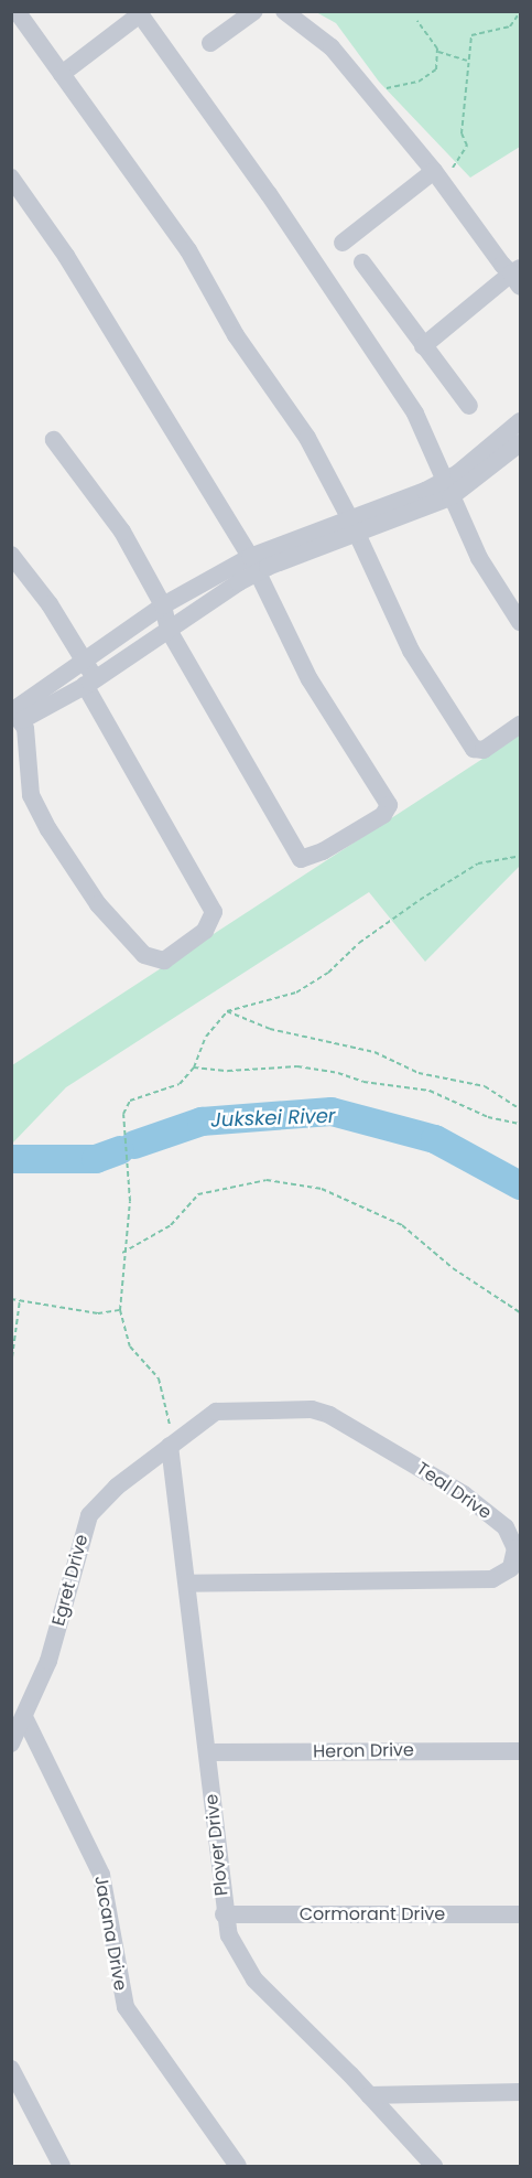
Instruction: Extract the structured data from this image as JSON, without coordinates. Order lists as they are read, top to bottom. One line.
{"streets":{"street":["Teal Drive","Egret Drive","Heron Drive","Plover Drive","Cormorant Drive","Jacana Drive"]},"crossings":[["Teal Drive","Egret Drive"],["Teal Drive","Plover Drive"],["Egret Drive","Plover Drive"],["Egret Drive","Jacana Drive"],["Heron Drive","Plover Drive"],["Plover Drive","Cormorant Drive"]],"water":["Jukskei River"]}
